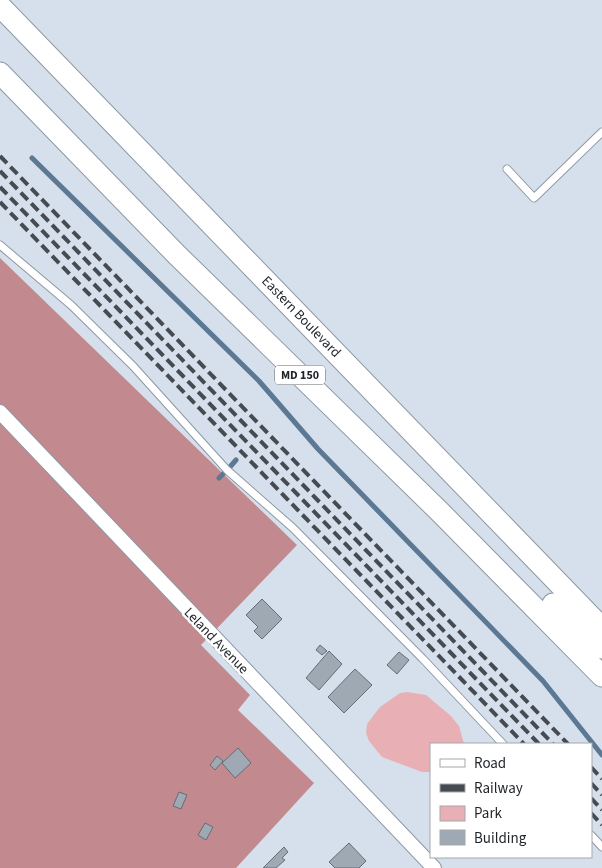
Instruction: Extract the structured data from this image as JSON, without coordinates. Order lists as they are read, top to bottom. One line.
{"streets":{"main road":["Eastern Boulevard","MD 150"],"street":["Leland Avenue"]},"legend":["Road","Railway","Park","Building"]}
